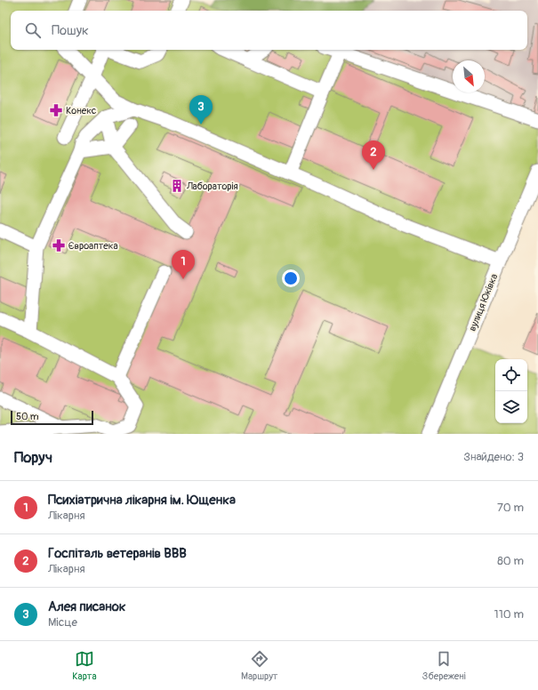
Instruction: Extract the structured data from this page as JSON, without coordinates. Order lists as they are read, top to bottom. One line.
{"streets":{"street":["вулиця Юківка"]},"places":{"pharmacy":["Конекс","Євроаптека"],"building":["Лабораторія"]},"scale_bar":"50 m","north":"bottom right","page":{"search":"Пошук","pins":["3","2","1"],"scale":"50 m","heading":["Поруч","Знайдено: 3"],"list":[{"mark":"1","name":"Психіатрична лікарня ім. Ющенка","note":"Лікарня","value":"70 m"},{"mark":"2","name":"Госпіталь ветеранів ВВВ","note":"Лікарня","value":"80 m"},{"mark":"3","name":"Алея писанок","note":"Місце","value":"110 m"}],"nav":["Карта","Маршрут","Збережені"]}}
